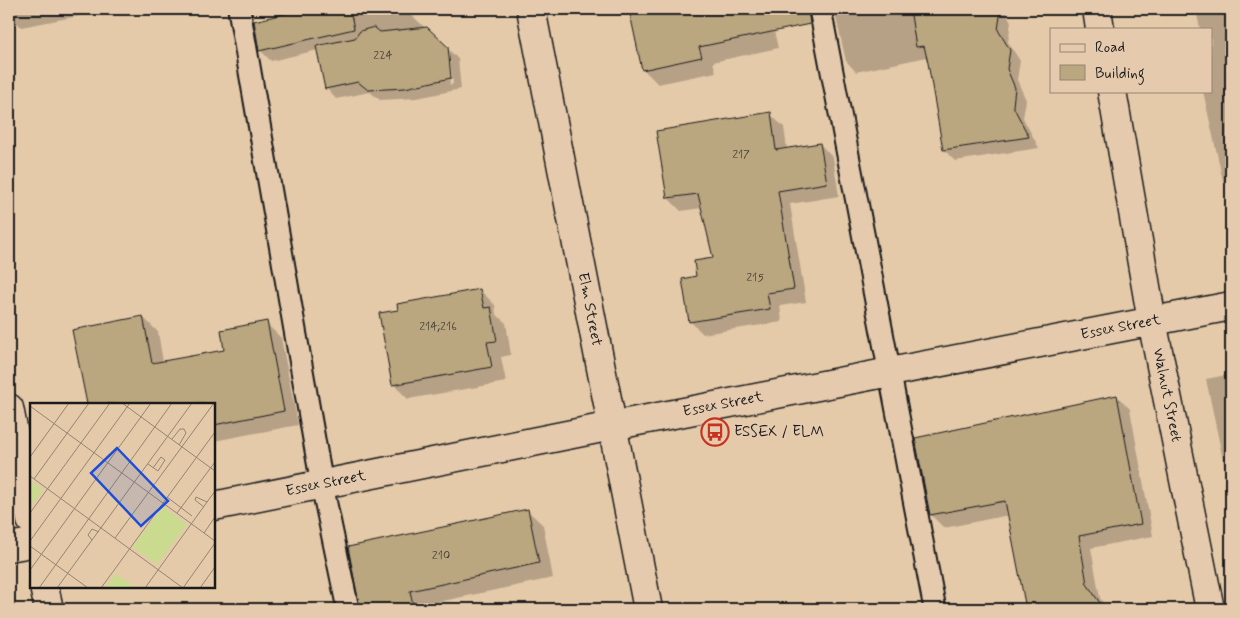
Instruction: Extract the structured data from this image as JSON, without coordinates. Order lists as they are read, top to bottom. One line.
{"streets":{"street":["Elm Street","Essex Street","Walnut Street"]},"crossings":[["Elm Street","Essex Street"],["Essex Street","Walnut Street"]],"places":{"bus stop":["ESSEX / ELM"]},"house_numbers":["224","217","215","214;216","210"],"legend":["Road","Building"]}
